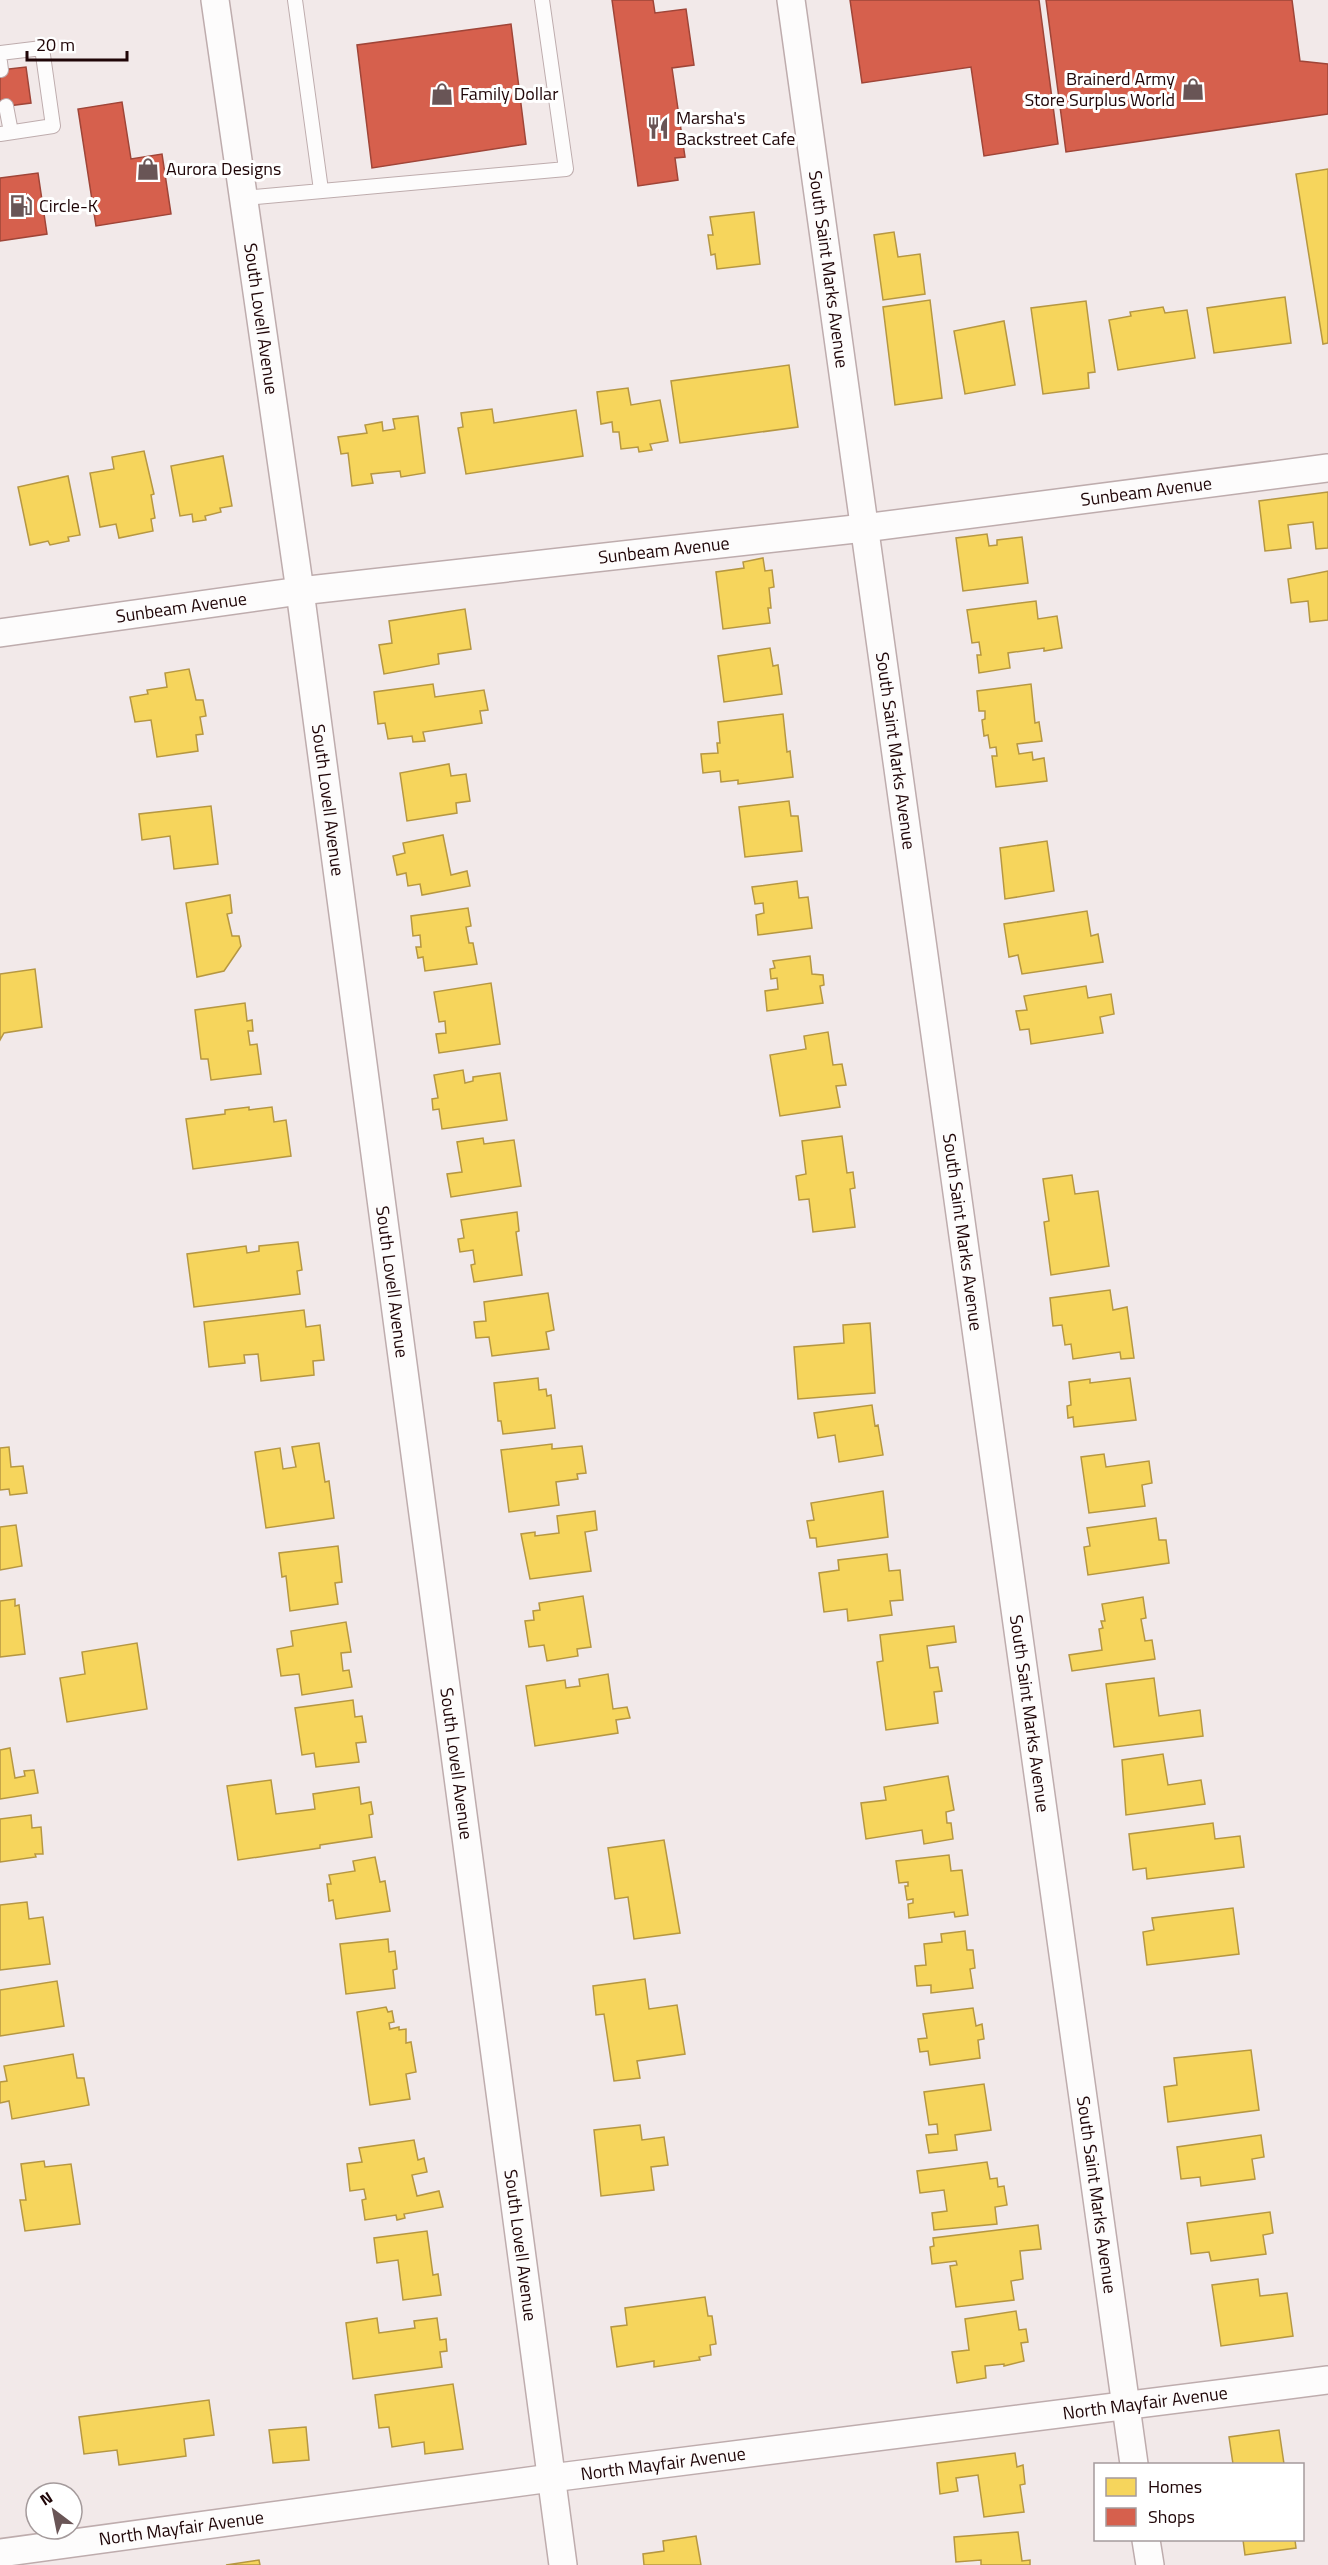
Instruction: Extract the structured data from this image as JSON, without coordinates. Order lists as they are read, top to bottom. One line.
{"streets":{"street":["South Saint Marks Avenue","South Lovell Avenue","Sunbeam Avenue","North Mayfair Avenue"]},"crossings":[["South Saint Marks Avenue","Sunbeam Avenue"],["South Saint Marks Avenue","North Mayfair Avenue"],["South Lovell Avenue","Sunbeam Avenue"],["South Lovell Avenue","North Mayfair Avenue"]],"places":{"shop":["Brainerd Army Store Surplus World","Family Dollar","Aurora Designs"],"restaurant":["Marsha's Backstreet Cafe"],"fuel station":["Circle-K"]},"legend":["Homes","Shops"],"scale_bar":"20 m","north":"top left"}
